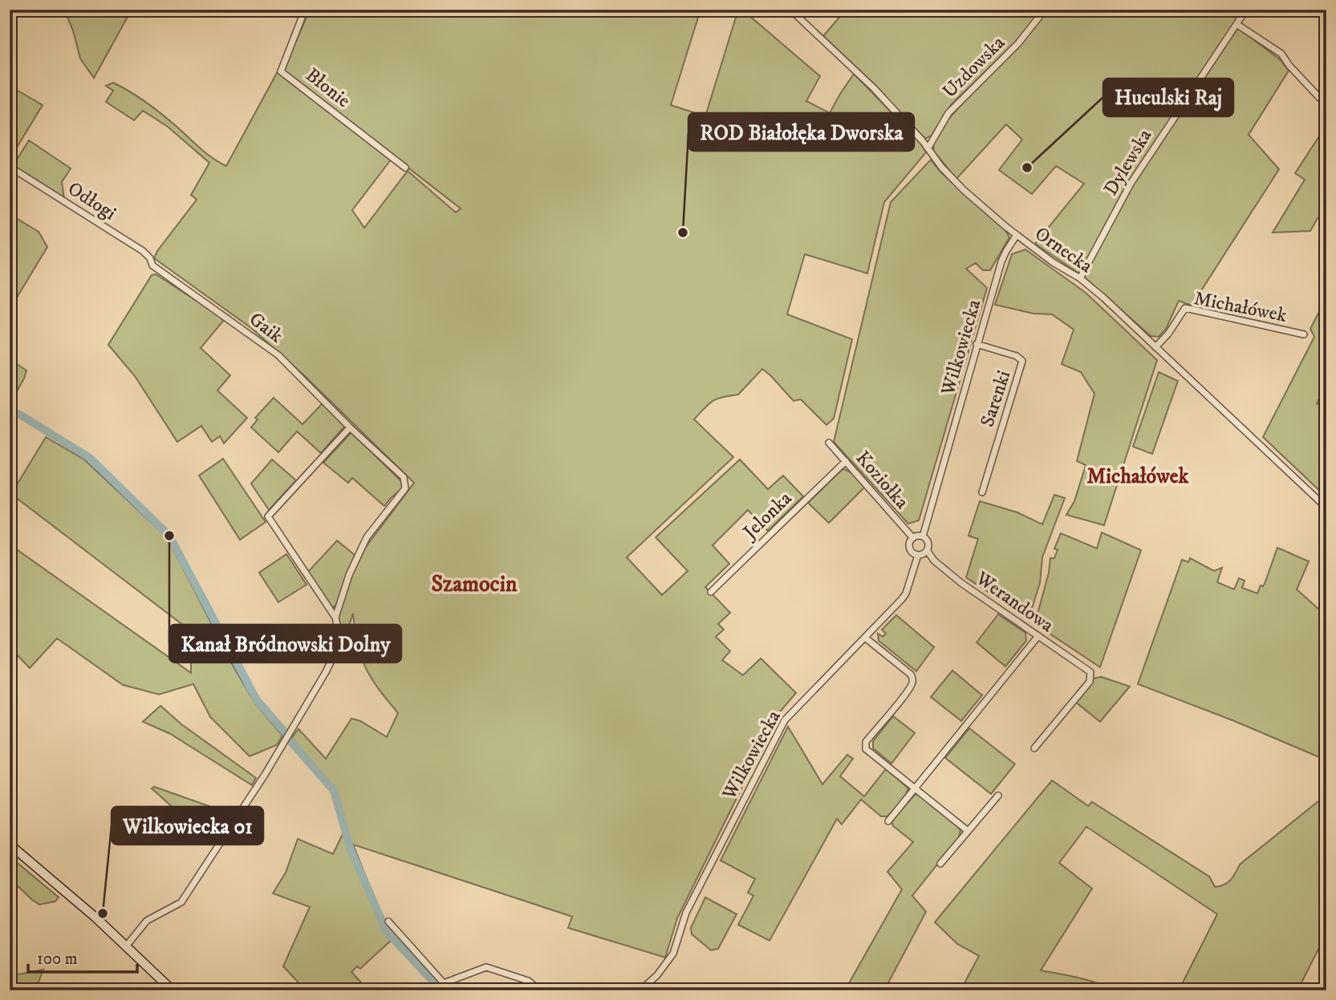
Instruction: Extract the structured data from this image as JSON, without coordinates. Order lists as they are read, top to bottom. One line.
{"streets":{"street":["Uzdowska","Błonie","Dylewska","Odłogi","Ornecka","Michałówek","Gaik","Wilkowiecka","Sarenki","Koziołka","Jelonka","Werandowa"]},"crossings":[["Uzdowska","Ornecka"],["Dylewska","Ornecka"],["Odłogi","Gaik"],["Ornecka","Michałówek"],["Ornecka","Wilkowiecka"],["Wilkowiecka","Sarenki"],["Wilkowiecka","Koziołka"],["Wilkowiecka","Werandowa"],["Koziołka","Jelonka"],["Koziołka","Werandowa"]],"districts":["Michałówek","Szamocin"],"places":["Huculski Raj","ROD Białołęka Dworska","Kanał Bródnowski Dolny","Wilkowiecka 01"],"scale_bar":"100 m"}
